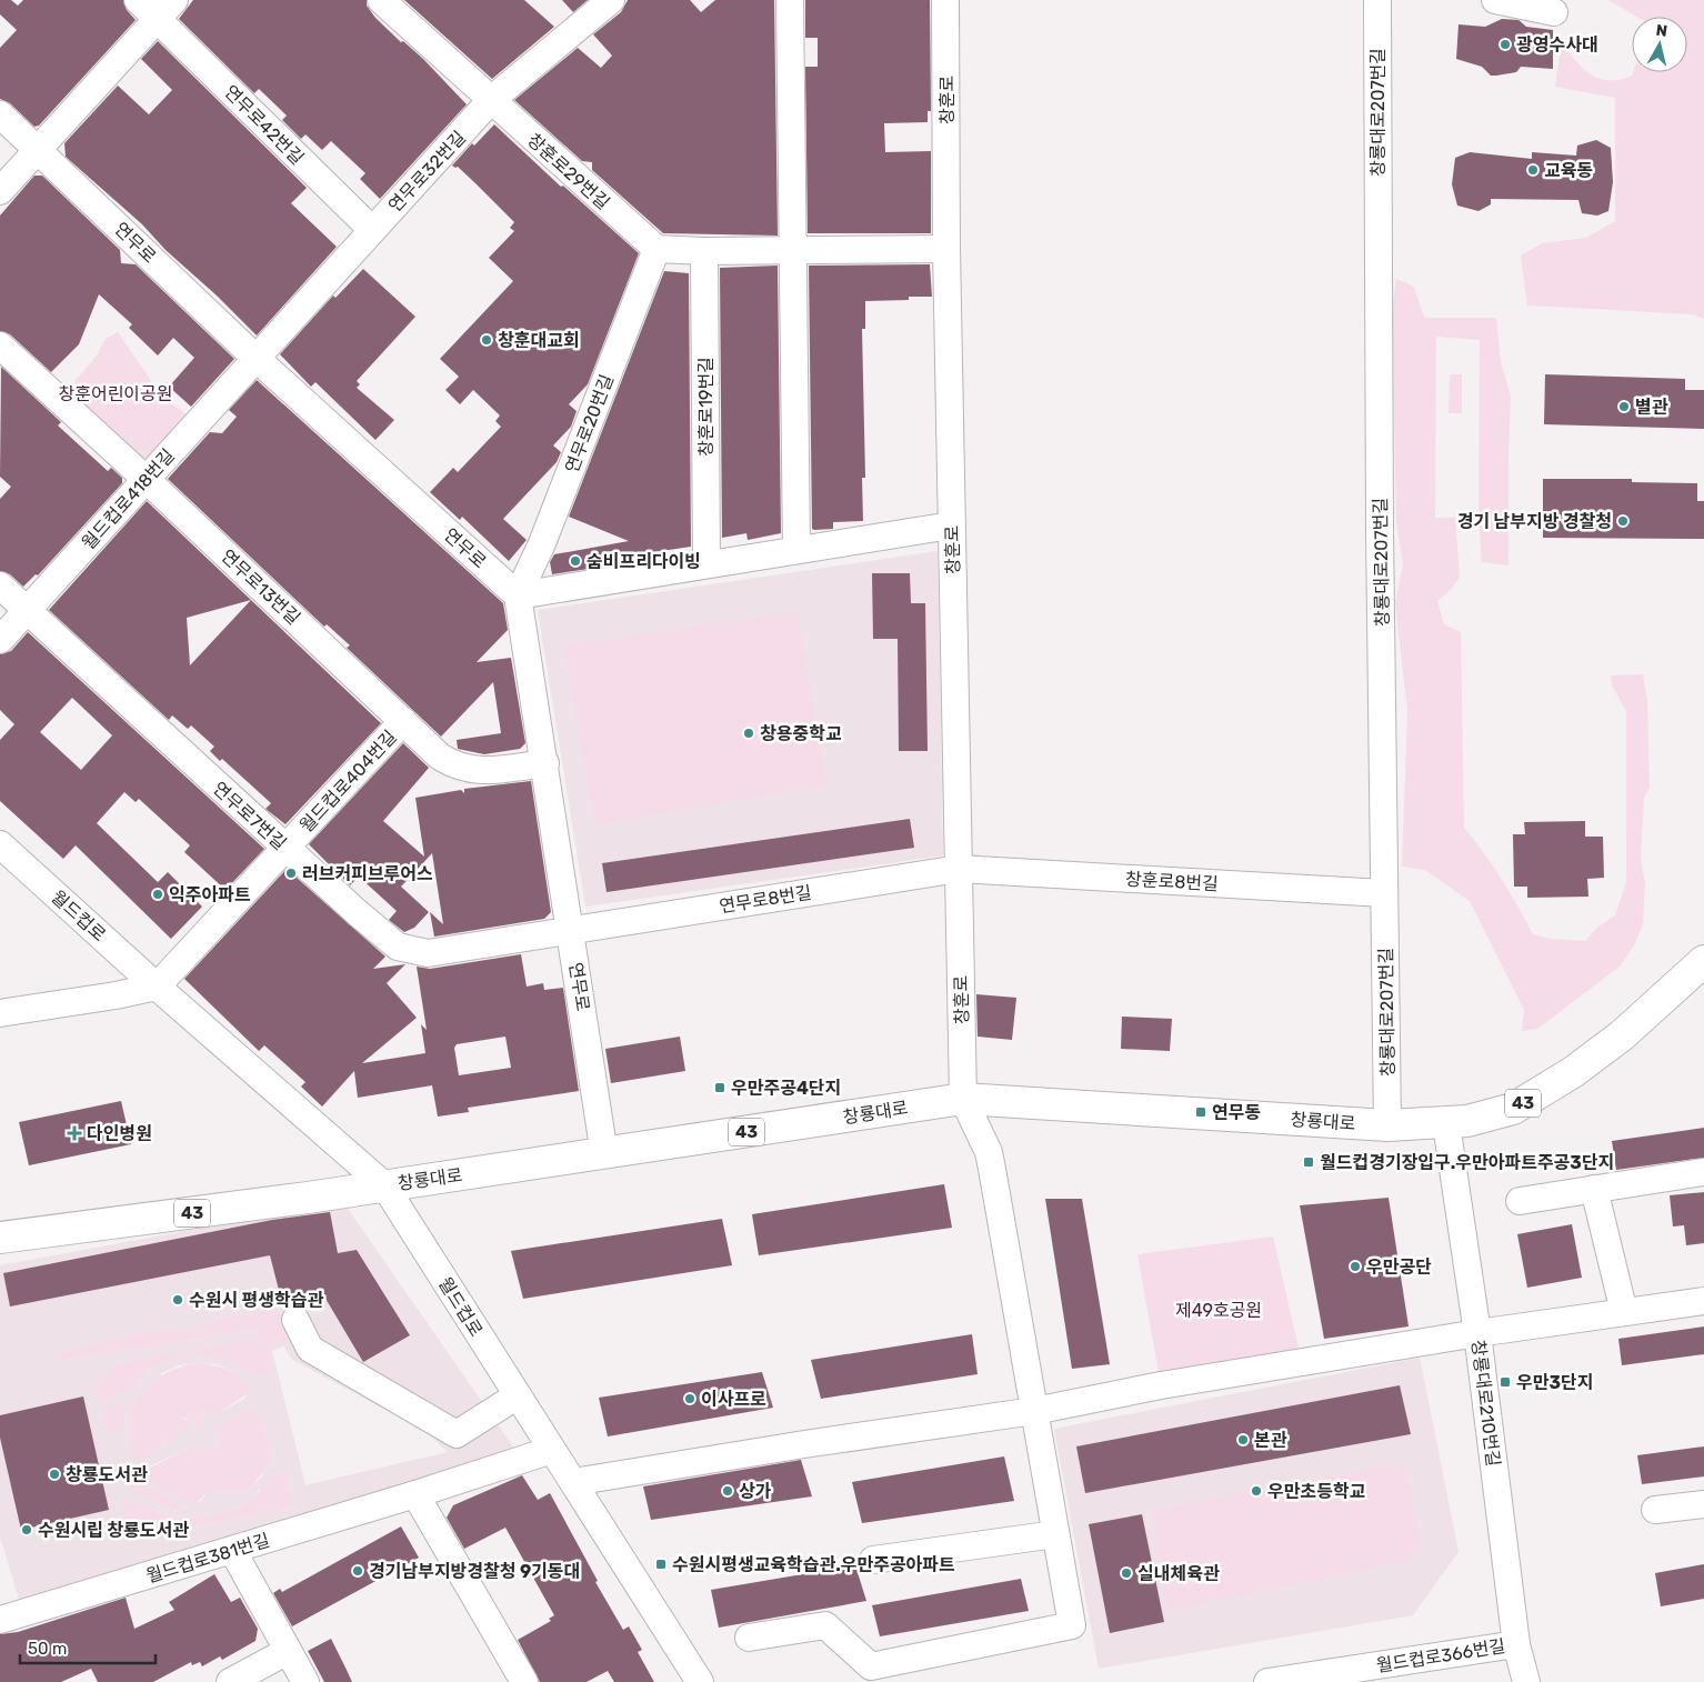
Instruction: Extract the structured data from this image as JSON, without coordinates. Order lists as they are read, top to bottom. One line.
{"streets":{"main road":["43","창룡대로"],"street":["창훈로","창룡대로207번길","연무로42번길","연무로32번길","창훈로29번길","연무로","창훈로19번길","연무로20번길","월드컵로418번길","연무로13번길","월드컵로404번길","연무로7번길","창훈로8번길","연무로8번길","월드컵로","창룡대로210번길","월드컵로381번길","월드컵로366번길"]},"crossings":[["창훈로","창훈로8번길"],["창훈로","연무로8번길"],["창훈로","창룡대로"],["창룡대로207번길","창훈로8번길"],["창룡대로207번길","창룡대로"],["연무로42번길","연무로32번길"],["연무로32번길","창훈로29번길"],["연무로32번길","연무로"],["연무로32번길","월드컵로418번길"],["창훈로29번길","연무로20번길"],["연무로","연무로20번길"],["연무로","월드컵로418번길"],["연무로","연무로13번길"],["연무로","연무로7번길"],["연무로","연무로8번길"],["연무로","창룡대로"],["월드컵로418번길","연무로13번길"],["월드컵로418번길","연무로7번길"],["연무로13번길","월드컵로404번길"],["월드컵로404번길","연무로7번길"],["월드컵로404번길","월드컵로"],["연무로7번길","연무로8번길"],["창훈로8번길","연무로8번길"],["월드컵로","창룡대로"],["월드컵로","월드컵로381번길"],["창룡대로","창룡대로210번길"],["창룡대로210번길","월드컵로366번길"]],"parks":["창훈어린이공원","제49호공원"],"places":{"other":["광영수사대","교육동","창훈대교회","별관","경기 남부지방 경찰청","숨비프리다이빙","창용중학교","러브커피브루어스","익주아파트","우만공단","수원시 평생학습관","이사프로","본관","창룡도서관","상가","우만초등학교","수원시립 창룡도서관","경기남부지방경찰청 9기동대","실내체육관"],"transit":["우만주공4단지","연무동","월드컵경기장입구.우만아파트주공3단지","우만3단지","수원시평생교육학습관.우만주공아파트"],"health":["다인병원"]},"scale_bar":"50 m","north":"top"}
